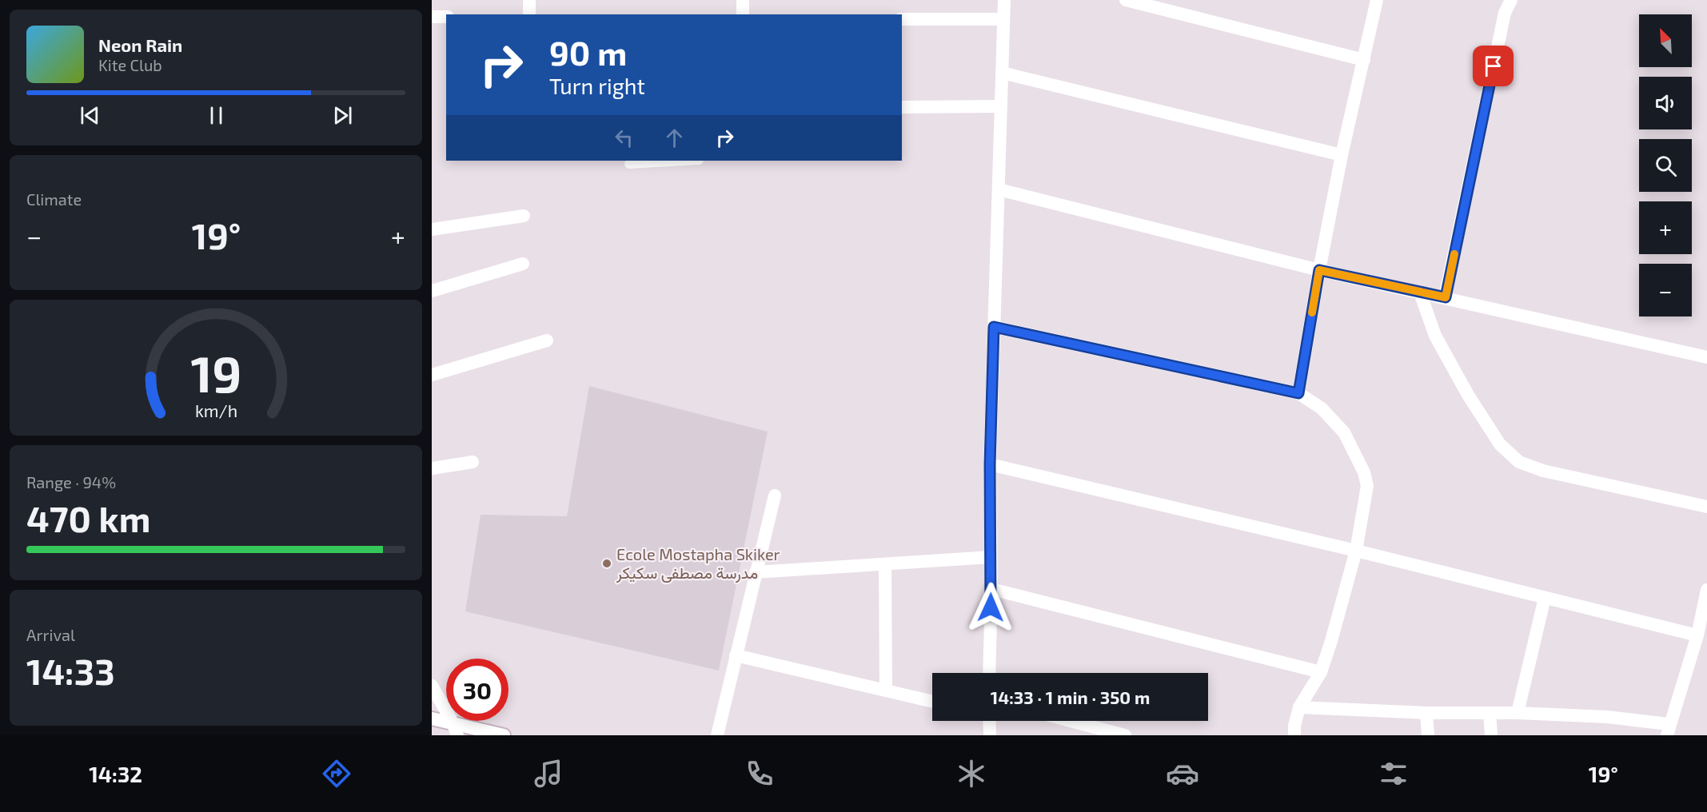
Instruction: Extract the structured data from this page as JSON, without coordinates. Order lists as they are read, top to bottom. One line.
{"places":["Ecole Mostapha Skiker مدرسة مصطفى سكيكر"],"north":"top left","page":{"map_buttons":["+","−"],"turn":["90 m","Turn right"],"song":["Neon Rain","Kite Club"],"tile":["Climate",["Range · 94%","470 km"],["Arrival","14:33"]],"heat":["−","19°","+"],"limit":"30","trip":"14:33 · 1 min · 350 m","tabs":["14:32","19°"],"gauge":["19","km/h"]}}
